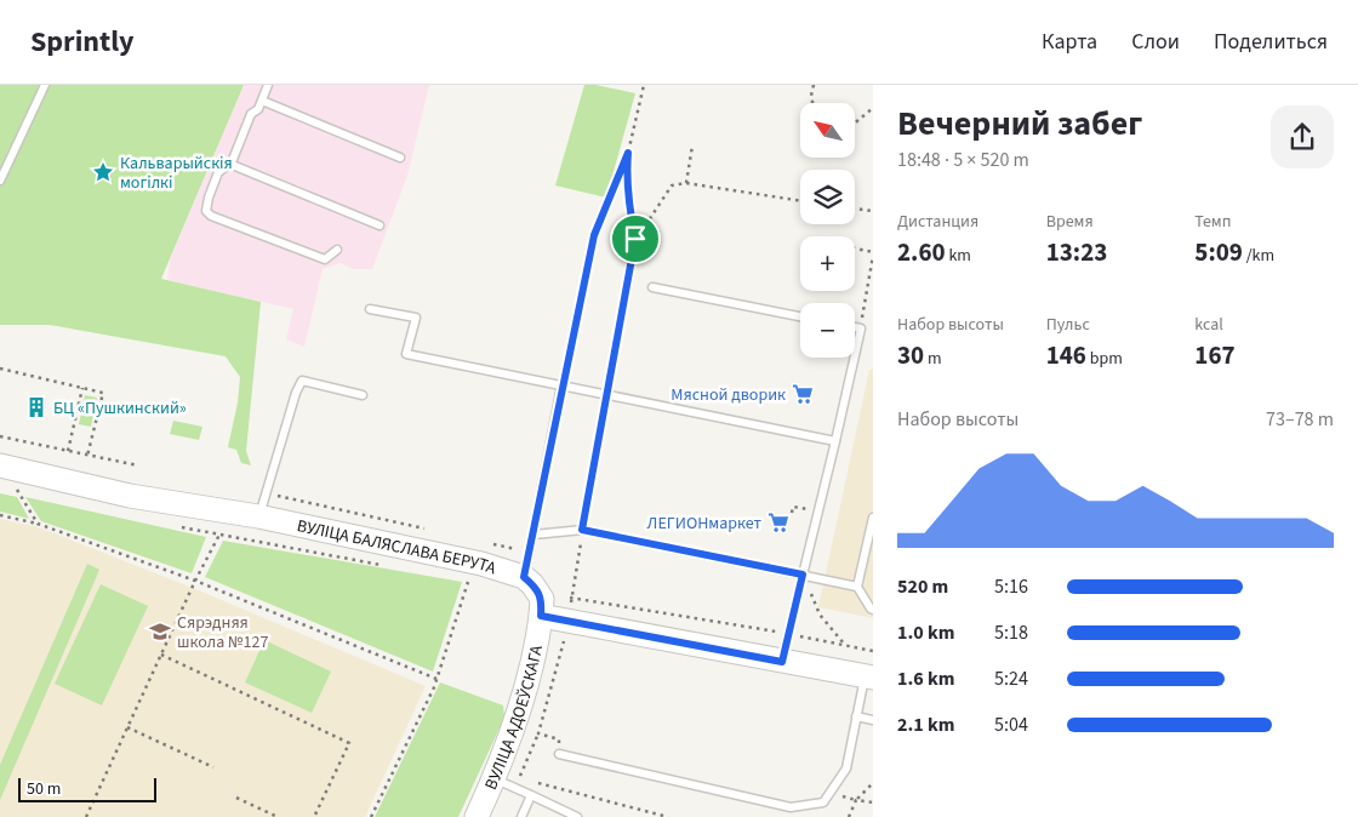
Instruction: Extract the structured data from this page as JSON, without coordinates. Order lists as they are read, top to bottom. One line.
{"streets":{"street":["ВУЛІЦА БАЛЯСЛАВА БЕРУТА","ВУЛІЦА АДОЕЎСКАГА"]},"places":{"place":["Кальварыйскія могілкі"],"supermarket":["Мясной дворик","ЛЕГИОНмаркет"],"building":["БЦ «Пушкинский»"],"school or university":["Сярэдняя школа №127"]},"scale_bar":"50 m","north":"top left","page":{"header":"Sprintly","nav":["Карта","Слои","Поделиться"],"heading":["Вечерний забег","18:48 · 5 × 520 m"],"map_buttons":["+","−"],"stats":[["Дистанция","2.60 km"],["Время","13:23"],["Темп","5:09 /km"],["Набор высоты","30 m"],["Пульс","146 bpm"],["kcal","167"]],"chart":["Набор высоты","73–78 m"],"list":[{"name":"520 m","note":"5:16"},{"name":"1.0 km","note":"5:18"},{"name":"1.6 km","note":"5:24"},{"name":"2.1 km","note":"5:04"}],"scale":"50 m"}}
